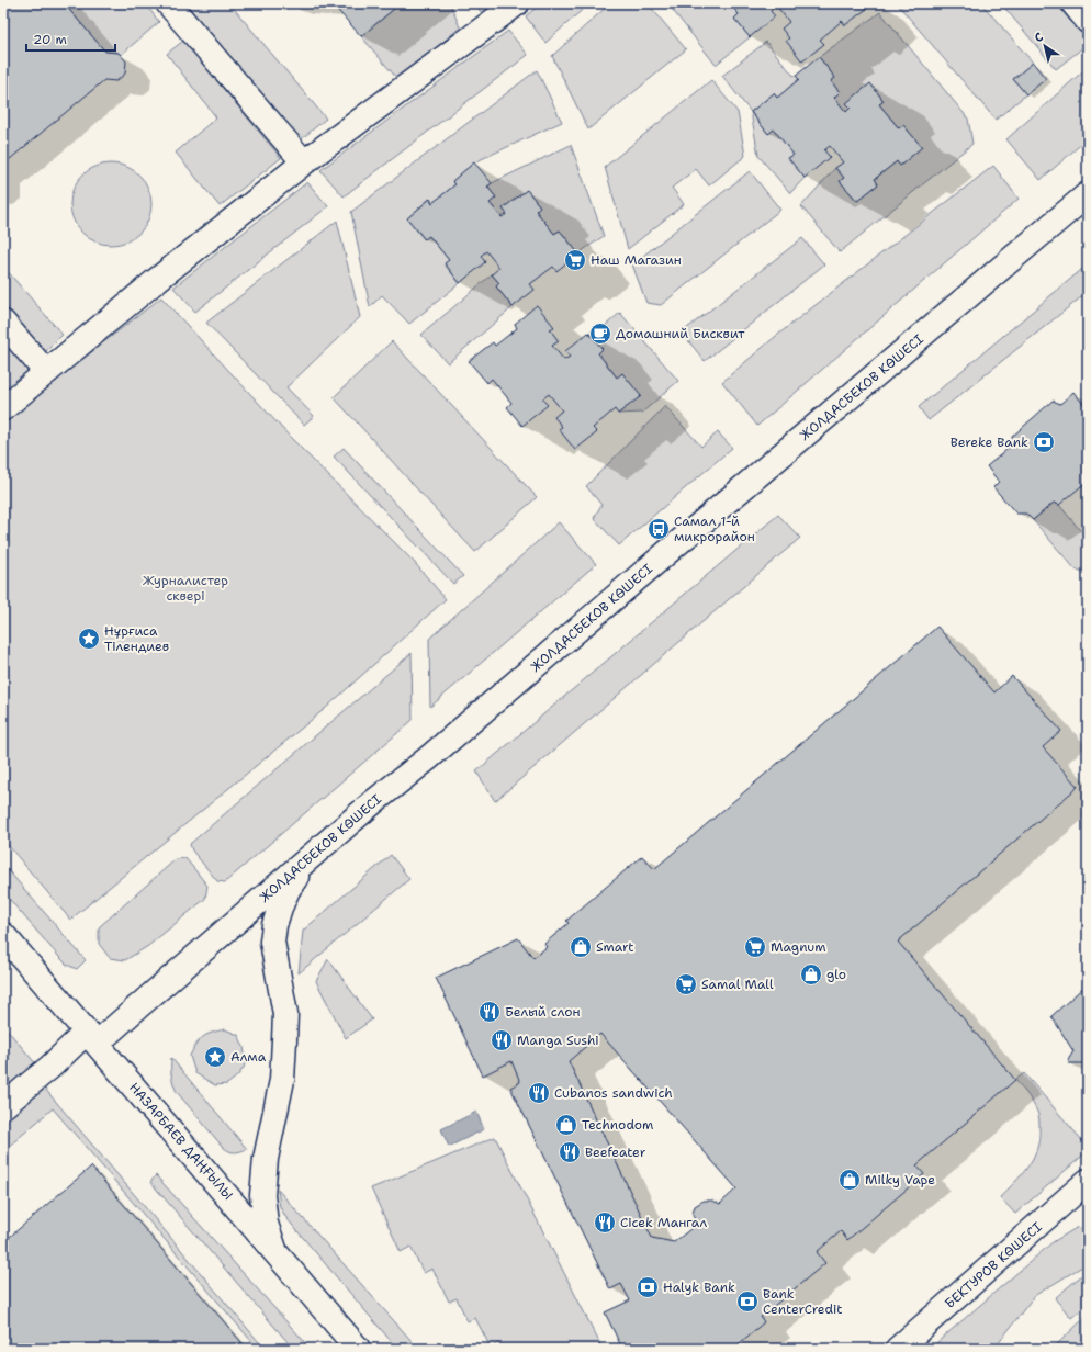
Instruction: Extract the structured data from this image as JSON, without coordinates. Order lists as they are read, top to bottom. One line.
{"streets":{"street":["ЖОЛДАСБЕКОВ КӨШЕСІ","НАЗАРБАЕВ ДАҢҒЫЛЫ","БЕКТУРОВ КӨШЕСІ"]},"crossings":[["ЖОЛДАСБЕКОВ КӨШЕСІ","НАЗАРБАЕВ ДАҢҒЫЛЫ"]],"parks":["Журналиcтер сквері"],"places":{"supermarket":["Наш Магазин","Magnum","Samal Mall"],"cafe":["Домашний Бисквит"],"bank":["Bereke Bank","Halyk Bank","Bank CenterCredit"],"bus stop":["Самал 1-й микрорайон"],"place":["Нұрғиса Тілендиев","Алма"],"shop":["Smart","glo","Technodom","Milky Vape"],"restaurant":["Белый слон","Manga Sushi","Cubanos sandwich","Beefeater","Cicek Мангал"]},"scale_bar":"20 m","north":"top left"}
